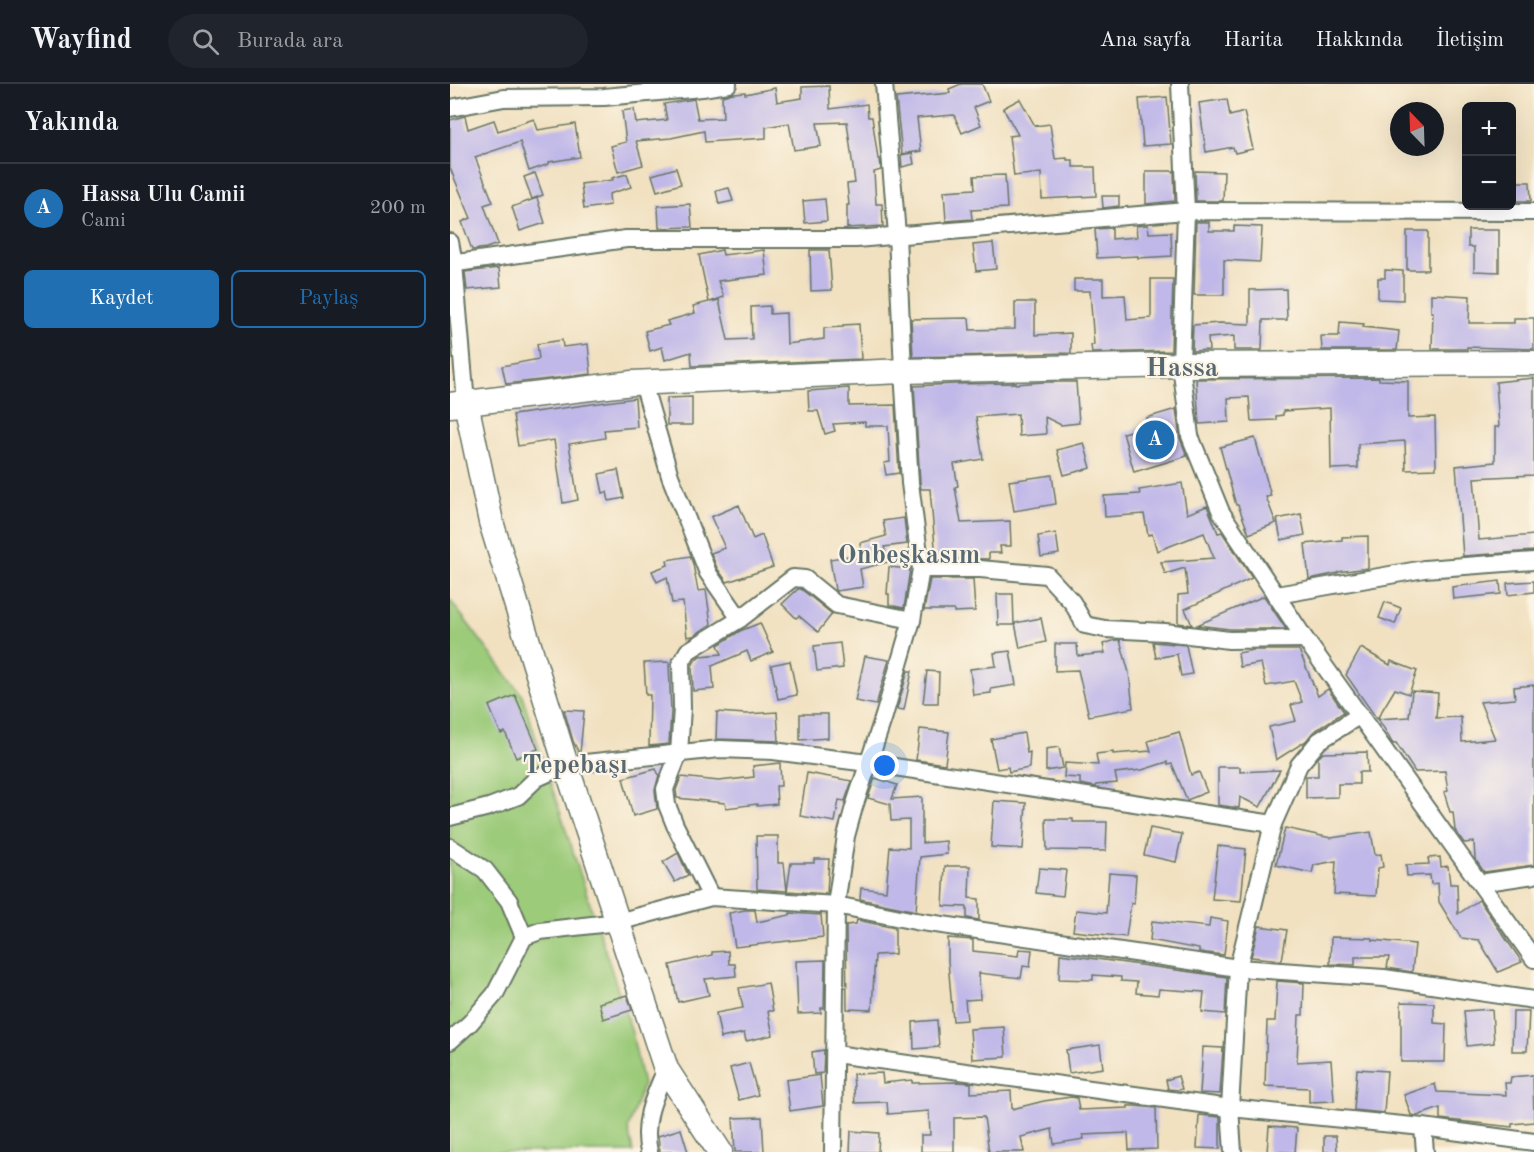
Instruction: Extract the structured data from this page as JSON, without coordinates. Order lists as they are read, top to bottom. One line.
{"districts":["Hassa","Onbeşkasım","Tepebaşı"],"north":"top left","page":{"header":"Wayfind","search":"Burada ara","nav":["Ana sayfa","Harita","Hakkında","İletişim"],"heading":"Yakında","map_buttons":["+","−"],"list":[{"mark":"A","name":"Hassa Ulu Camii","note":"Cami","value":"200 m"}],"buttons":["Kaydet","Paylaş"],"pins":"A"}}
